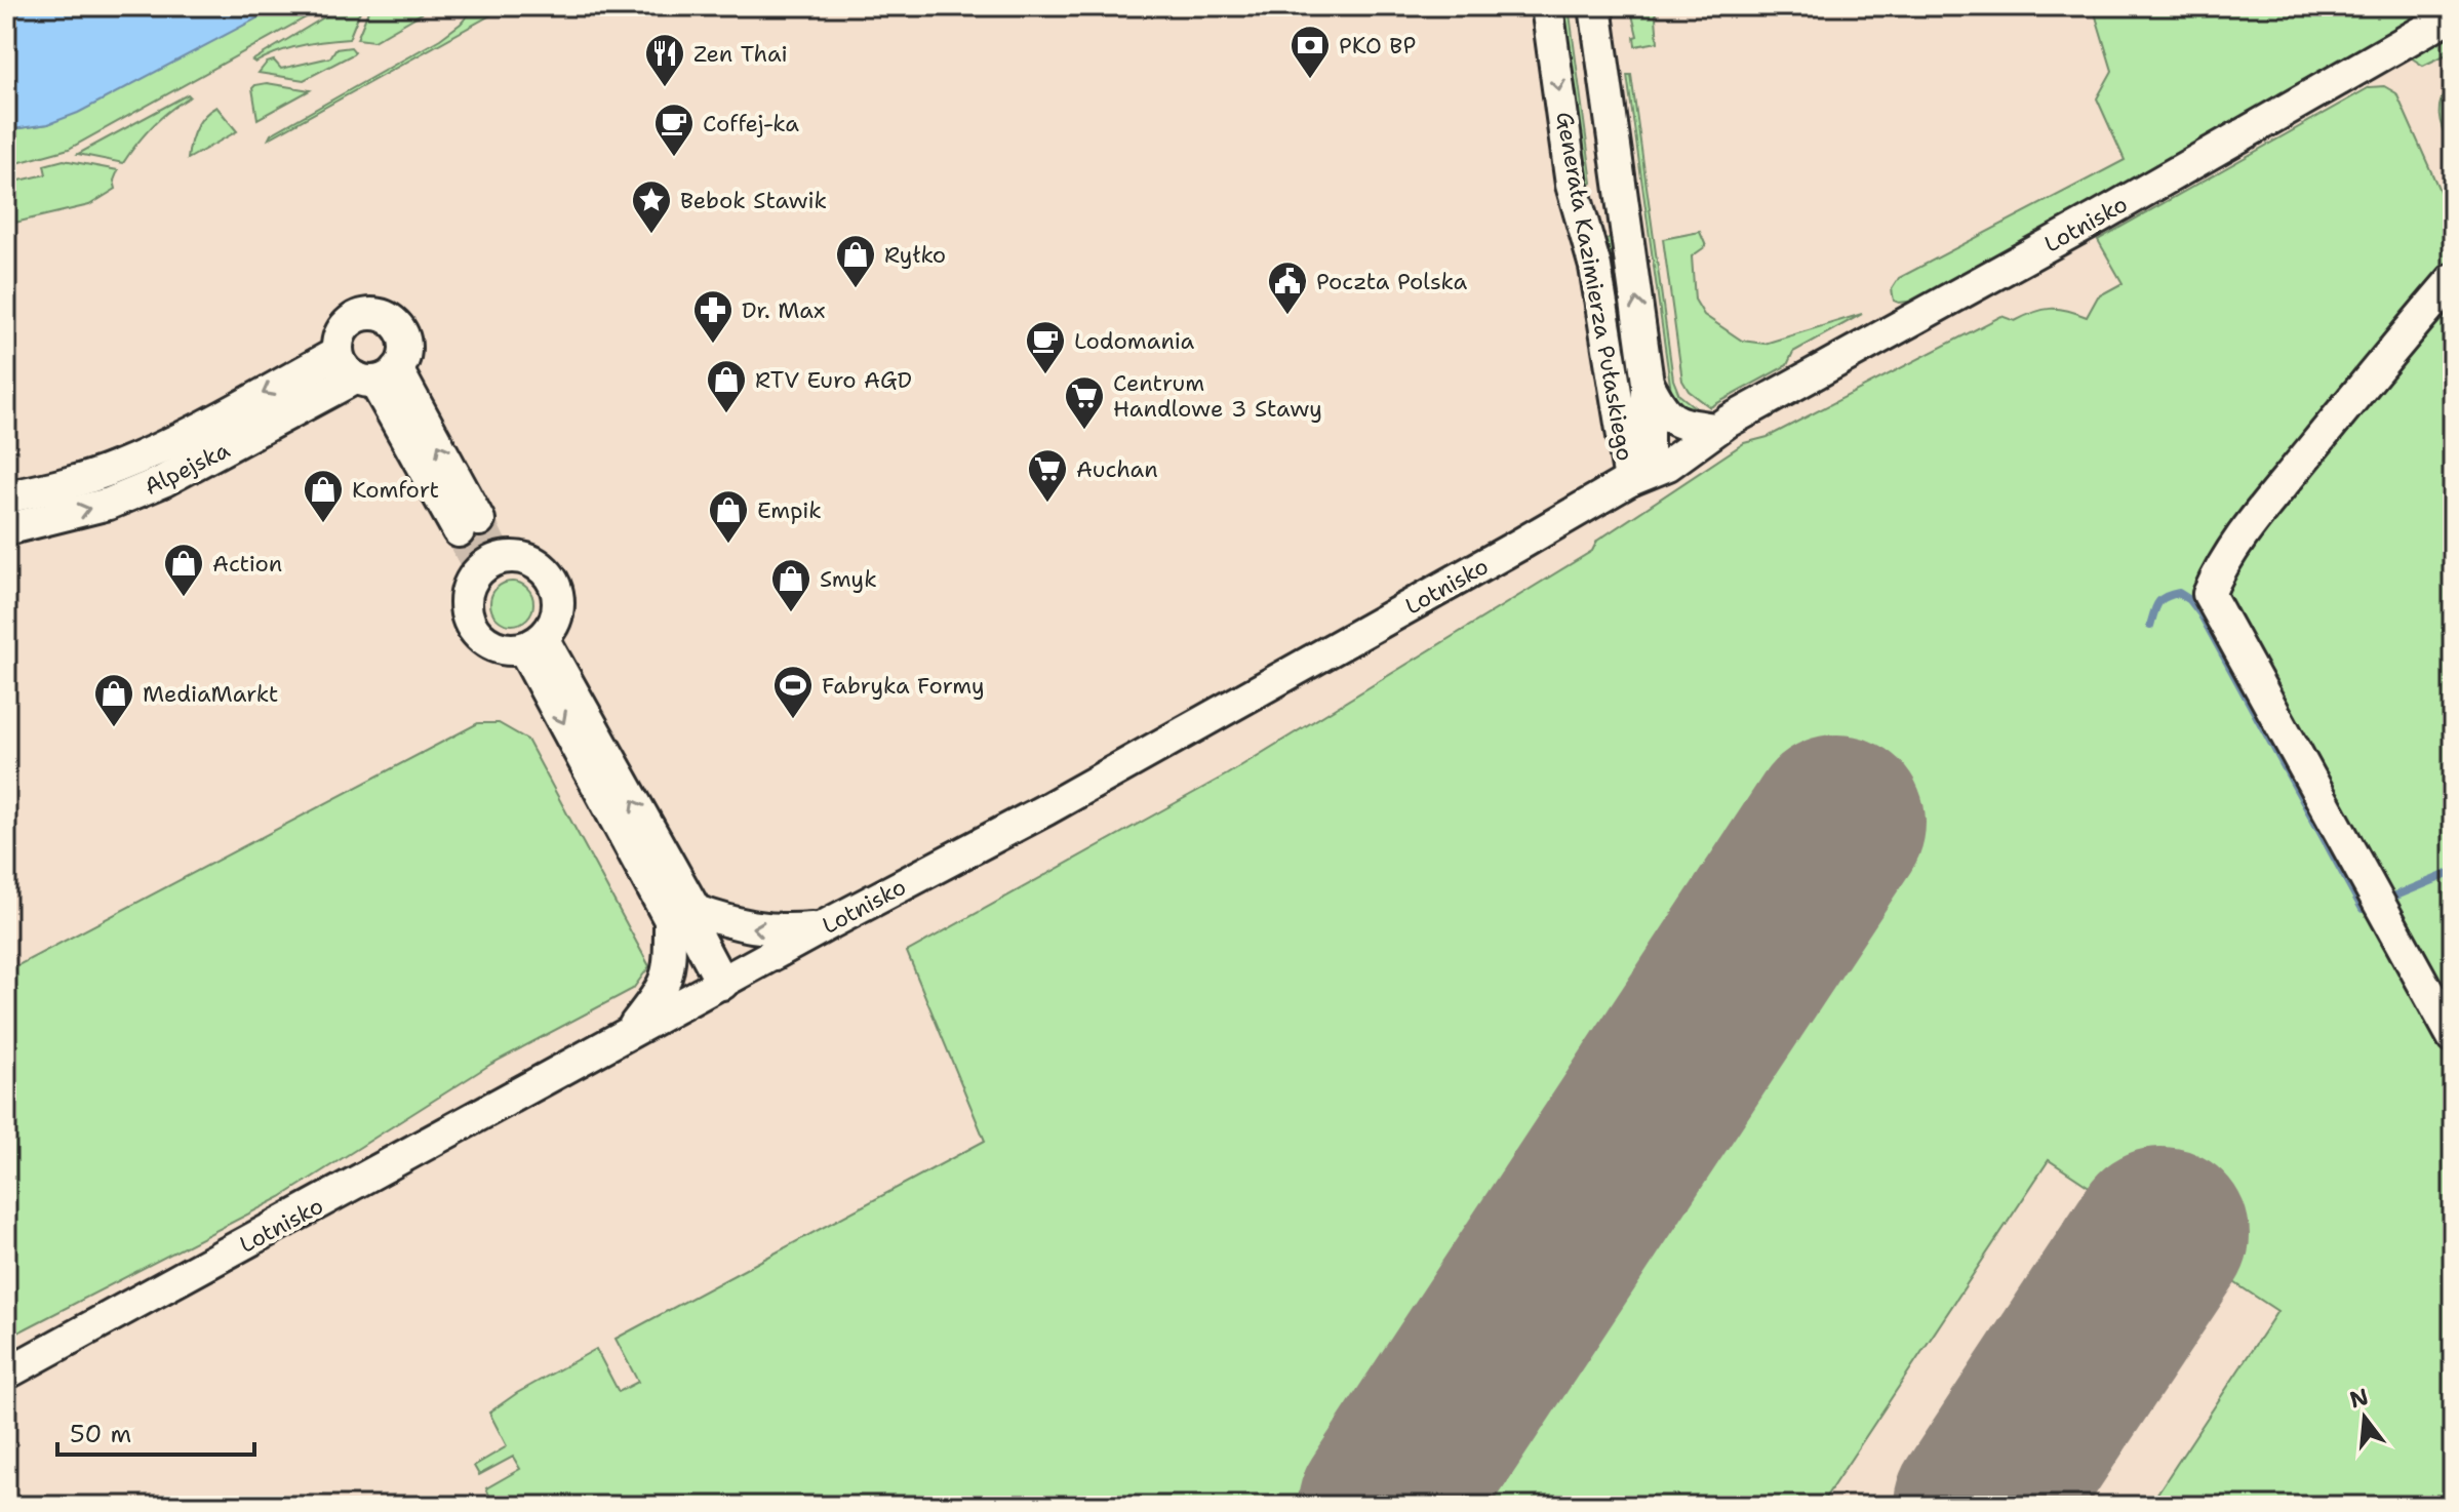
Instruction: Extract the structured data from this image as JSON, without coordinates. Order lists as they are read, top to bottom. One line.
{"streets":{"street":["Lotnisko","Generała Kazimierza Pułaskiego","Alpejska"]},"crossings":[["Lotnisko","Generała Kazimierza Pułaskiego"]],"places":{"bank":["PKO BP"],"restaurant":["Zen Thai"],"cafe":["Coffej-ka","Lodomania"],"place":["Bebok Stawik"],"shop":["Ryłko","RTV Euro AGD","Komfort","Empik","Action","Smyk","MediaMarkt"],"public building":["Poczta Polska"],"pharmacy":["Dr. Max"],"supermarket":["Centrum Handlowe 3 Stawy","Auchan"],"sports":["Fabryka Formy"]},"scale_bar":"50 m","north":"top"}
